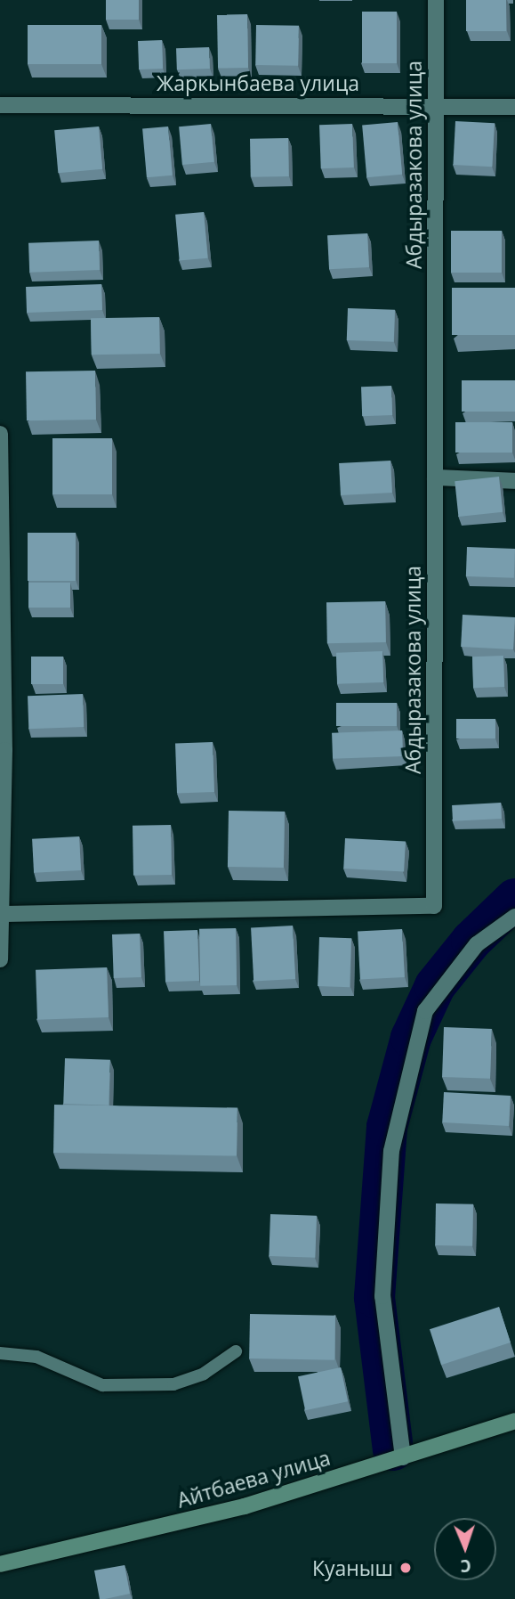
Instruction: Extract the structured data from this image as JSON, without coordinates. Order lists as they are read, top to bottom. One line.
{"streets":{"street":["Жаркынбаева улица","Абдыразакова улица","Айтбаева улица"]},"crossings":[["Жаркынбаева улица","Абдыразакова улица"]],"places":["Куаныш"],"north":"bottom"}
